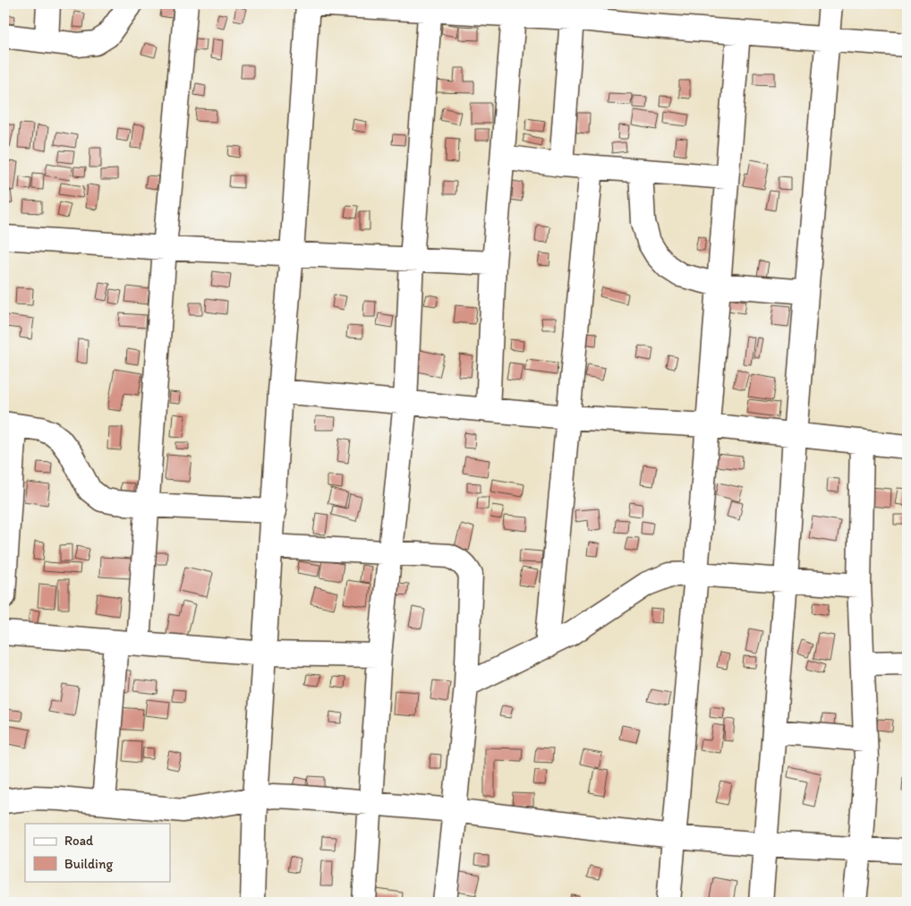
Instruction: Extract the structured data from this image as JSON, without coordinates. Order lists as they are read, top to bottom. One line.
{"legend":["Road","Building"]}
